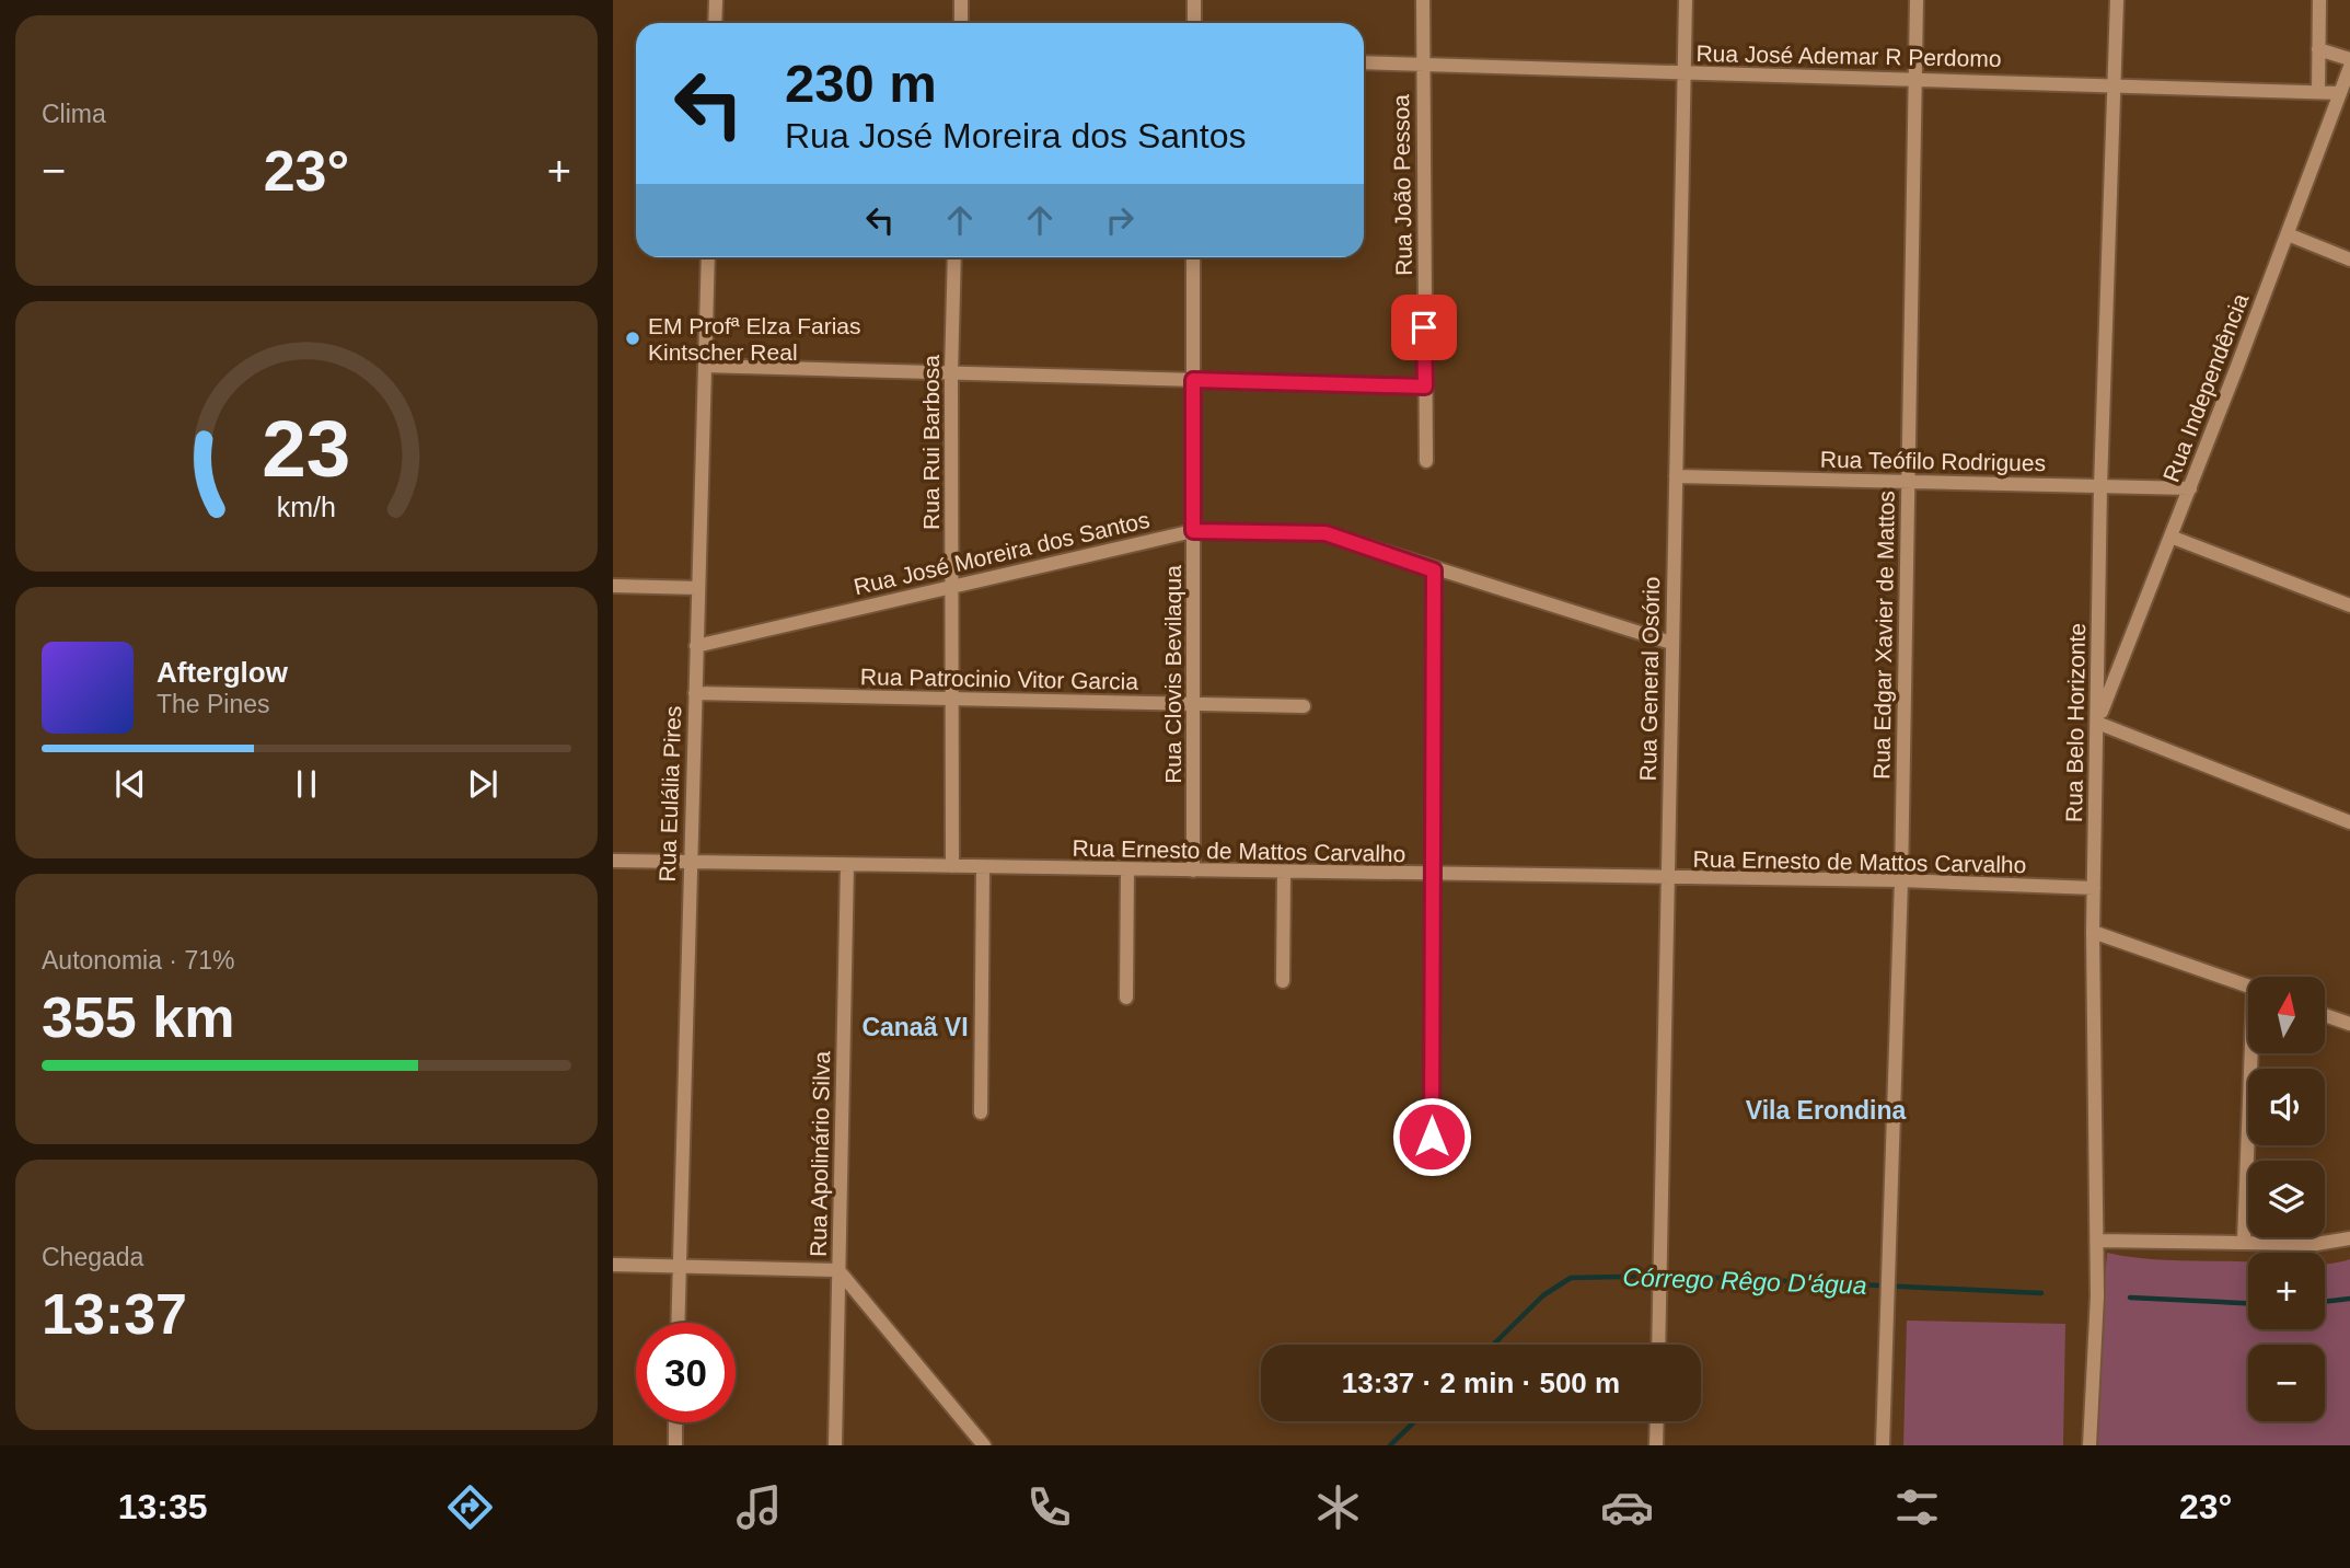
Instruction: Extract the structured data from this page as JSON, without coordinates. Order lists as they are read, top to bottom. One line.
{"streets":{"street":["Rua José Ademar R Perdomo","Rua João Pessoa","Rua Independência","Rua Rui Barbosa","Rua Teófilo Rodrigues","Rua José Moreira dos Santos","Rua Edgar Xavier de Mattos","Rua Clovis Bevilaqua","Rua Patrocinio Vitor Garcia","Rua General Osório","Rua Belo Horizonte","Rua Eulália Pires","Rua Ernesto de Mattos Carvalho","Rua Apolinário Silva"]},"crossings":[["Rua José Ademar R Perdomo","Rua João Pessoa"],["Rua José Ademar R Perdomo","Rua Independência"],["Rua José Ademar R Perdomo","Rua Edgar Xavier de Mattos"],["Rua José Ademar R Perdomo","Rua General Osório"],["Rua José Ademar R Perdomo","Rua Belo Horizonte"],["Rua Independência","Rua Teófilo Rodrigues"],["Rua Independência","Rua Belo Horizonte"],["Rua Rui Barbosa","Rua José Moreira dos Santos"],["Rua Rui Barbosa","Rua Patrocinio Vitor Garcia"],["Rua Rui Barbosa","Rua Ernesto de Mattos Carvalho"],["Rua Teófilo Rodrigues","Rua Edgar Xavier de Mattos"],["Rua Teófilo Rodrigues","Rua General Osório"],["Rua Teófilo Rodrigues","Rua Belo Horizonte"],["Rua José Moreira dos Santos","Rua Clovis Bevilaqua"],["Rua José Moreira dos Santos","Rua General Osório"],["Rua José Moreira dos Santos","Rua Eulália Pires"],["Rua Edgar Xavier de Mattos","Rua Ernesto de Mattos Carvalho"],["Rua Clovis Bevilaqua","Rua Patrocinio Vitor Garcia"],["Rua Clovis Bevilaqua","Rua Ernesto de Mattos Carvalho"],["Rua Patrocinio Vitor Garcia","Rua Eulália Pires"],["Rua General Osório","Rua Ernesto de Mattos Carvalho"],["Rua Belo Horizonte","Rua Ernesto de Mattos Carvalho"],["Rua Eulália Pires","Rua Ernesto de Mattos Carvalho"],["Rua Ernesto de Mattos Carvalho","Rua Apolinário Silva"]],"districts":["Canaã VI","Vila Erondina"],"water":["Córrego Rêgo D'água"],"places":["EM Profª Elza Farias Kintscher Real"],"north":"top","page":{"tile":["Clima",["Autonomia · 71%","355 km"],["Chegada","13:37"]],"turn":["230 m","Rua José Moreira dos Santos"],"heat":["−","23°","+"],"song":["Afterglow","The Pines"],"map_buttons":["+","−"],"limit":"30","trip":"13:37 · 2 min · 500 m","tabs":["13:35","23°"],"gauge":["23","km/h"]}}
